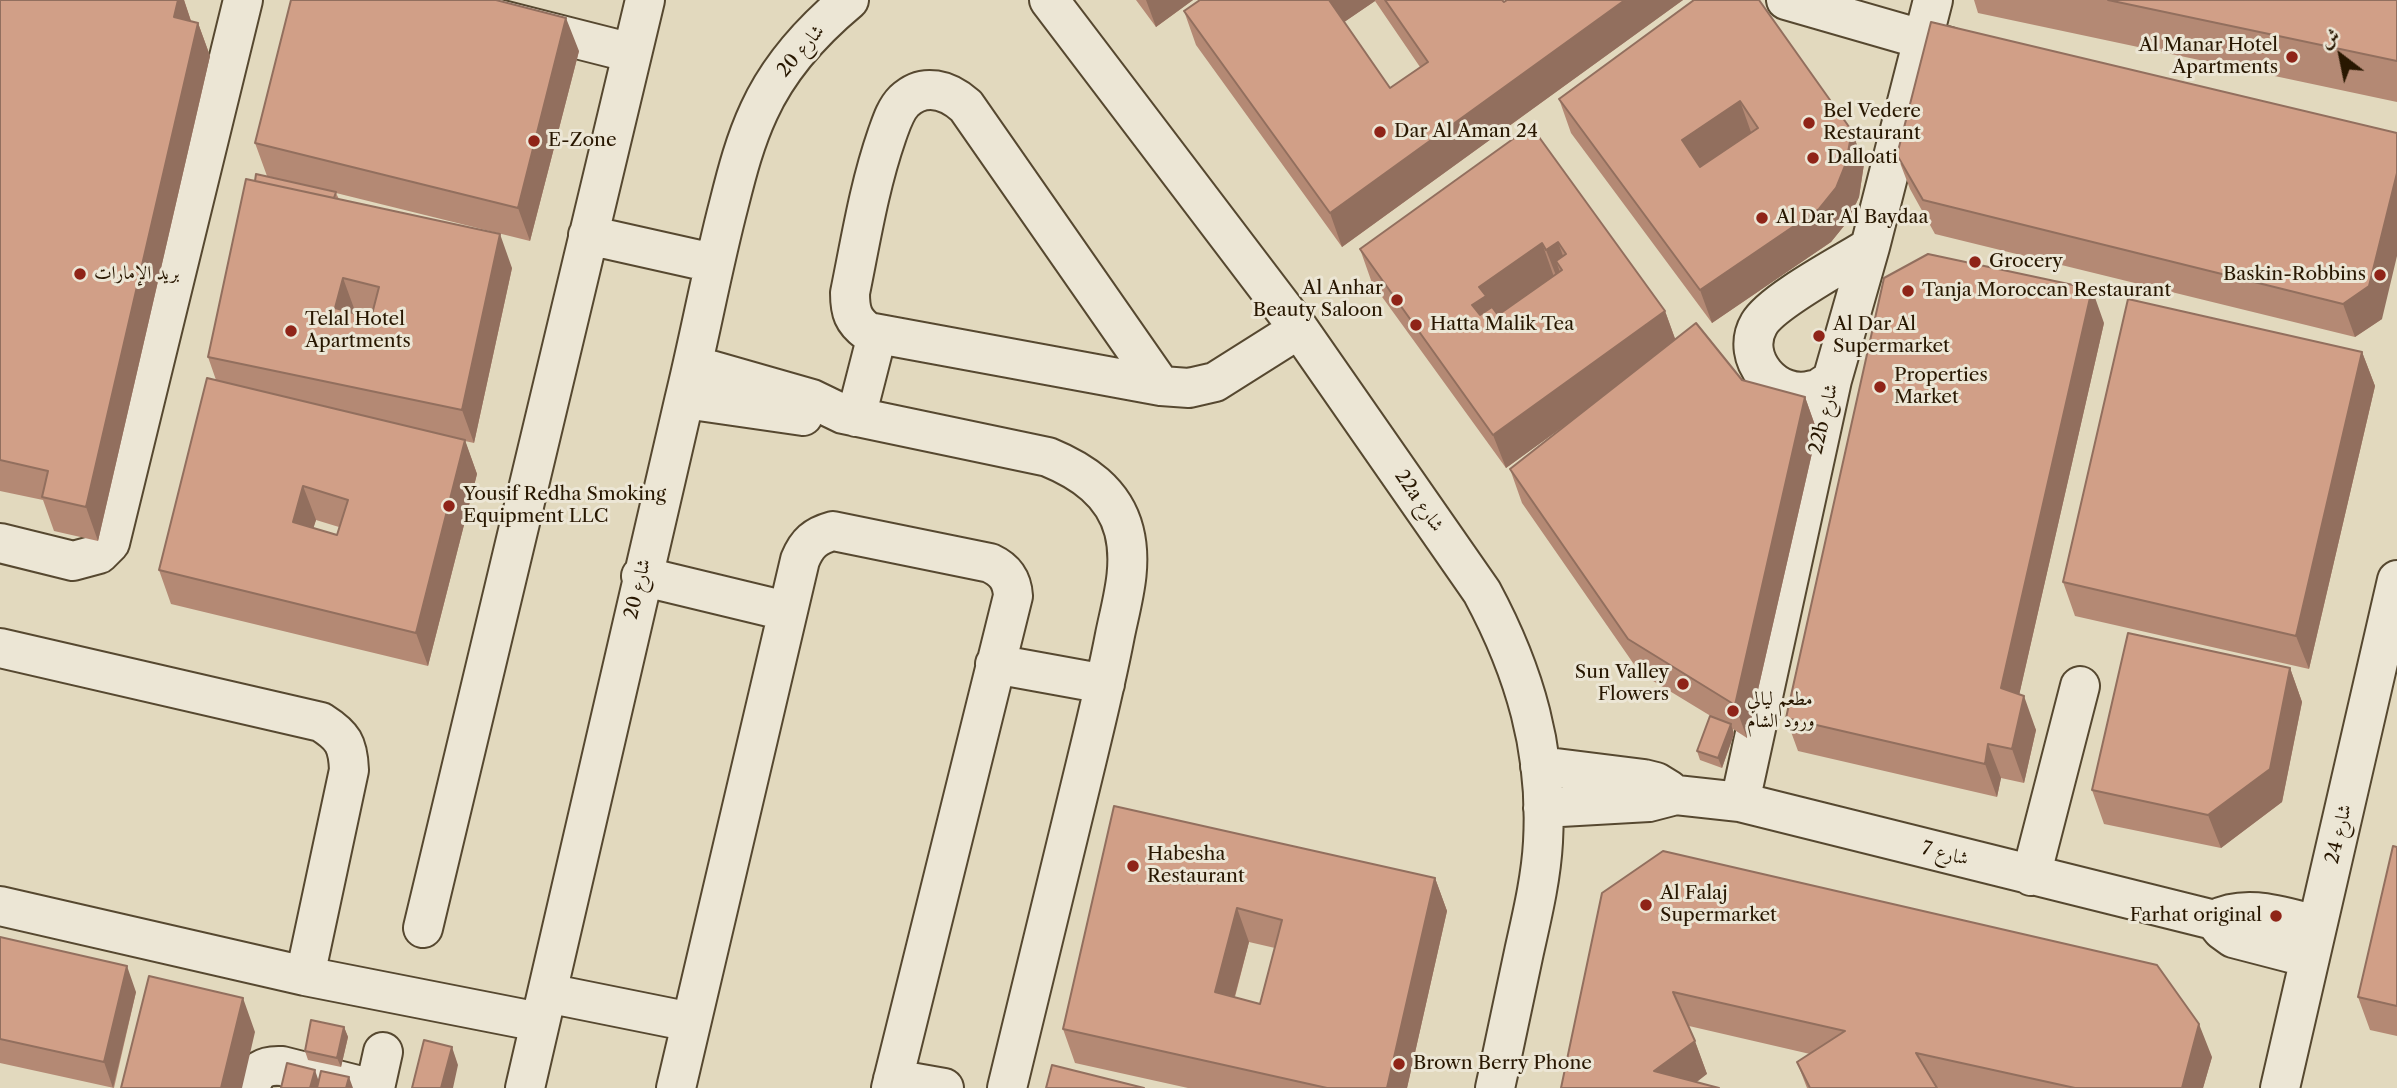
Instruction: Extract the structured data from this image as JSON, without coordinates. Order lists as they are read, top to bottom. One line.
{"streets":{"street":["شارع 20","22b شارع","22a شارع","شارع 24","شارع 7"]},"crossings":[["22b شارع","شارع 7"],["22a شارع","شارع 7"],["شارع 24","شارع 7"]],"places":["Al Manar Hotel Apartments","Bel Vedere Restaurant","Dar Al Aman 24","E-Zone","Dalloati","Al Dar Al Baydaa","Grocery","بريد الإمارات","Baskin-Robbins","Tanja Moroccan Restaurant","Al Anhar Beauty Saloon","Hatta Malik Tea","Telal Hotel Apartments","Al Dar Al Supermarket","Properties Market","Yousif Redha Smoking Equipment LLC","Sun Valley Flowers","مطعم ليالي ورود الشام","Habesha Restaurant","Al Falaj Supermarket","Farhat original","Brown Berry Phone"],"north":"top left"}
